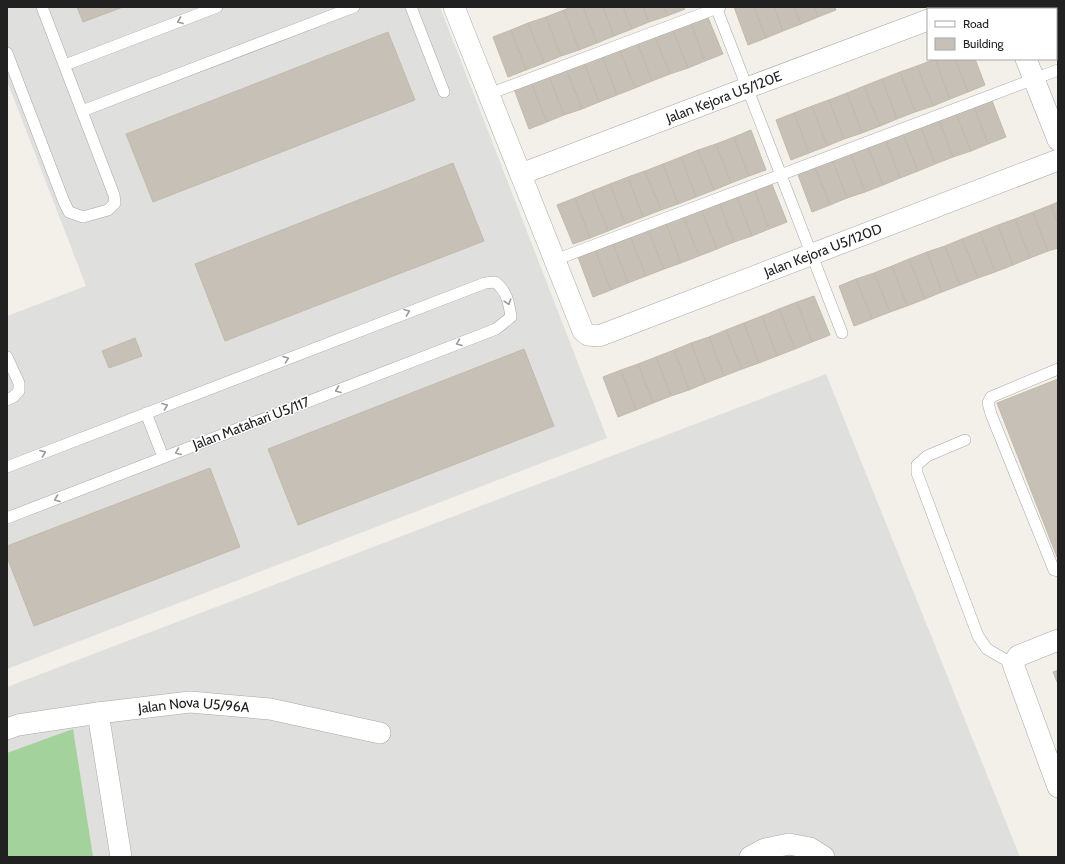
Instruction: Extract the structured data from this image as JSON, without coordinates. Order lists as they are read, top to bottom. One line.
{"streets":{"street":["Jalan Kejora U5/120E","Jalan Kejora U5/120D","Jalan Nova U5/96A"],"lane":["Jalan Matahari U5/117"]},"legend":["Road","Building"]}
